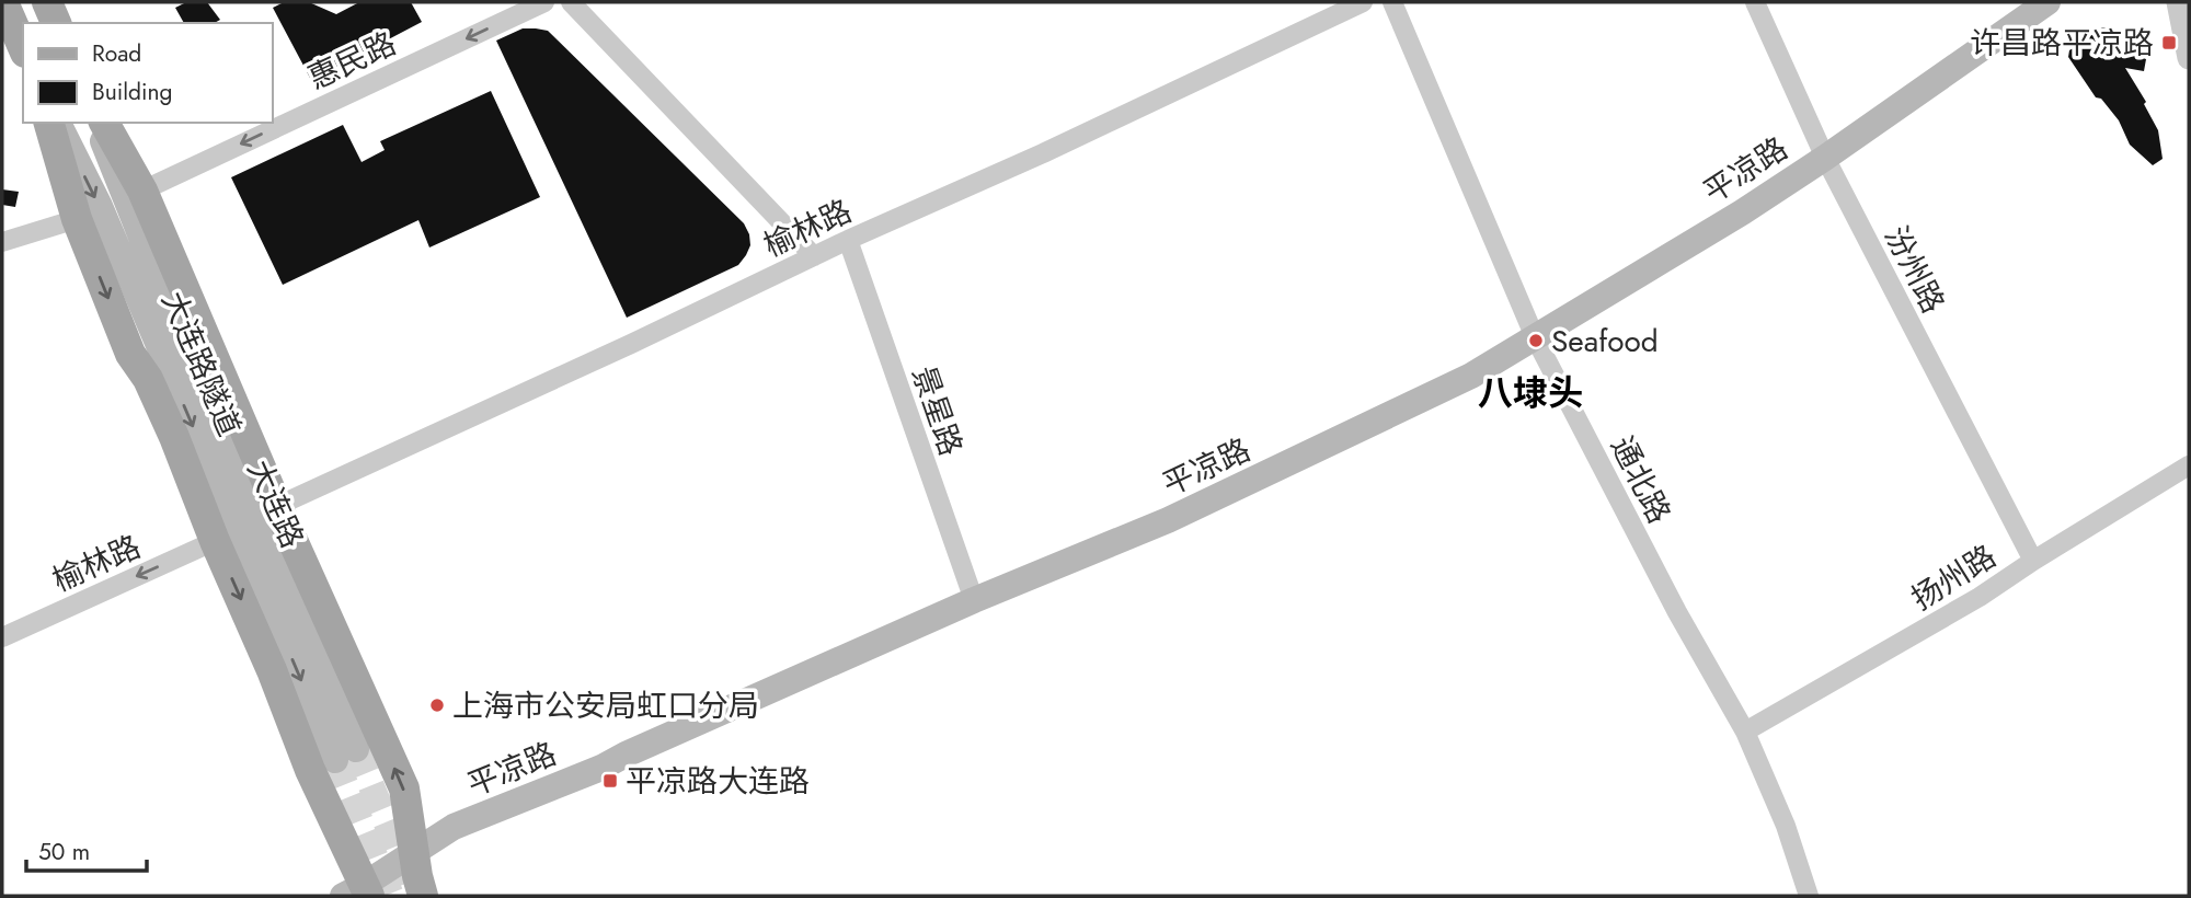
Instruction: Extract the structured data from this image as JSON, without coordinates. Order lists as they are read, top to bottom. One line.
{"streets":{"main road":["平凉路","大连路隧道","大连路"],"street":["惠民路","榆林路","汾州路","景星路","通北路","扬州路"]},"crossings":[["惠民路","大连路"],["平凉路","汾州路"],["平凉路","景星路"],["平凉路","通北路"],["平凉路","大连路"],["榆林路","景星路"],["榆林路","大连路"],["汾州路","扬州路"],["通北路","扬州路"]],"one_way":["惠民路"],"districts":["八埭头"],"places":{"transit":["许昌路平凉路","平凉路大连路"],"other":["Seafood","上海市公安局虹口分局"]},"legend":["Road","Building"],"scale_bar":"50 m"}
